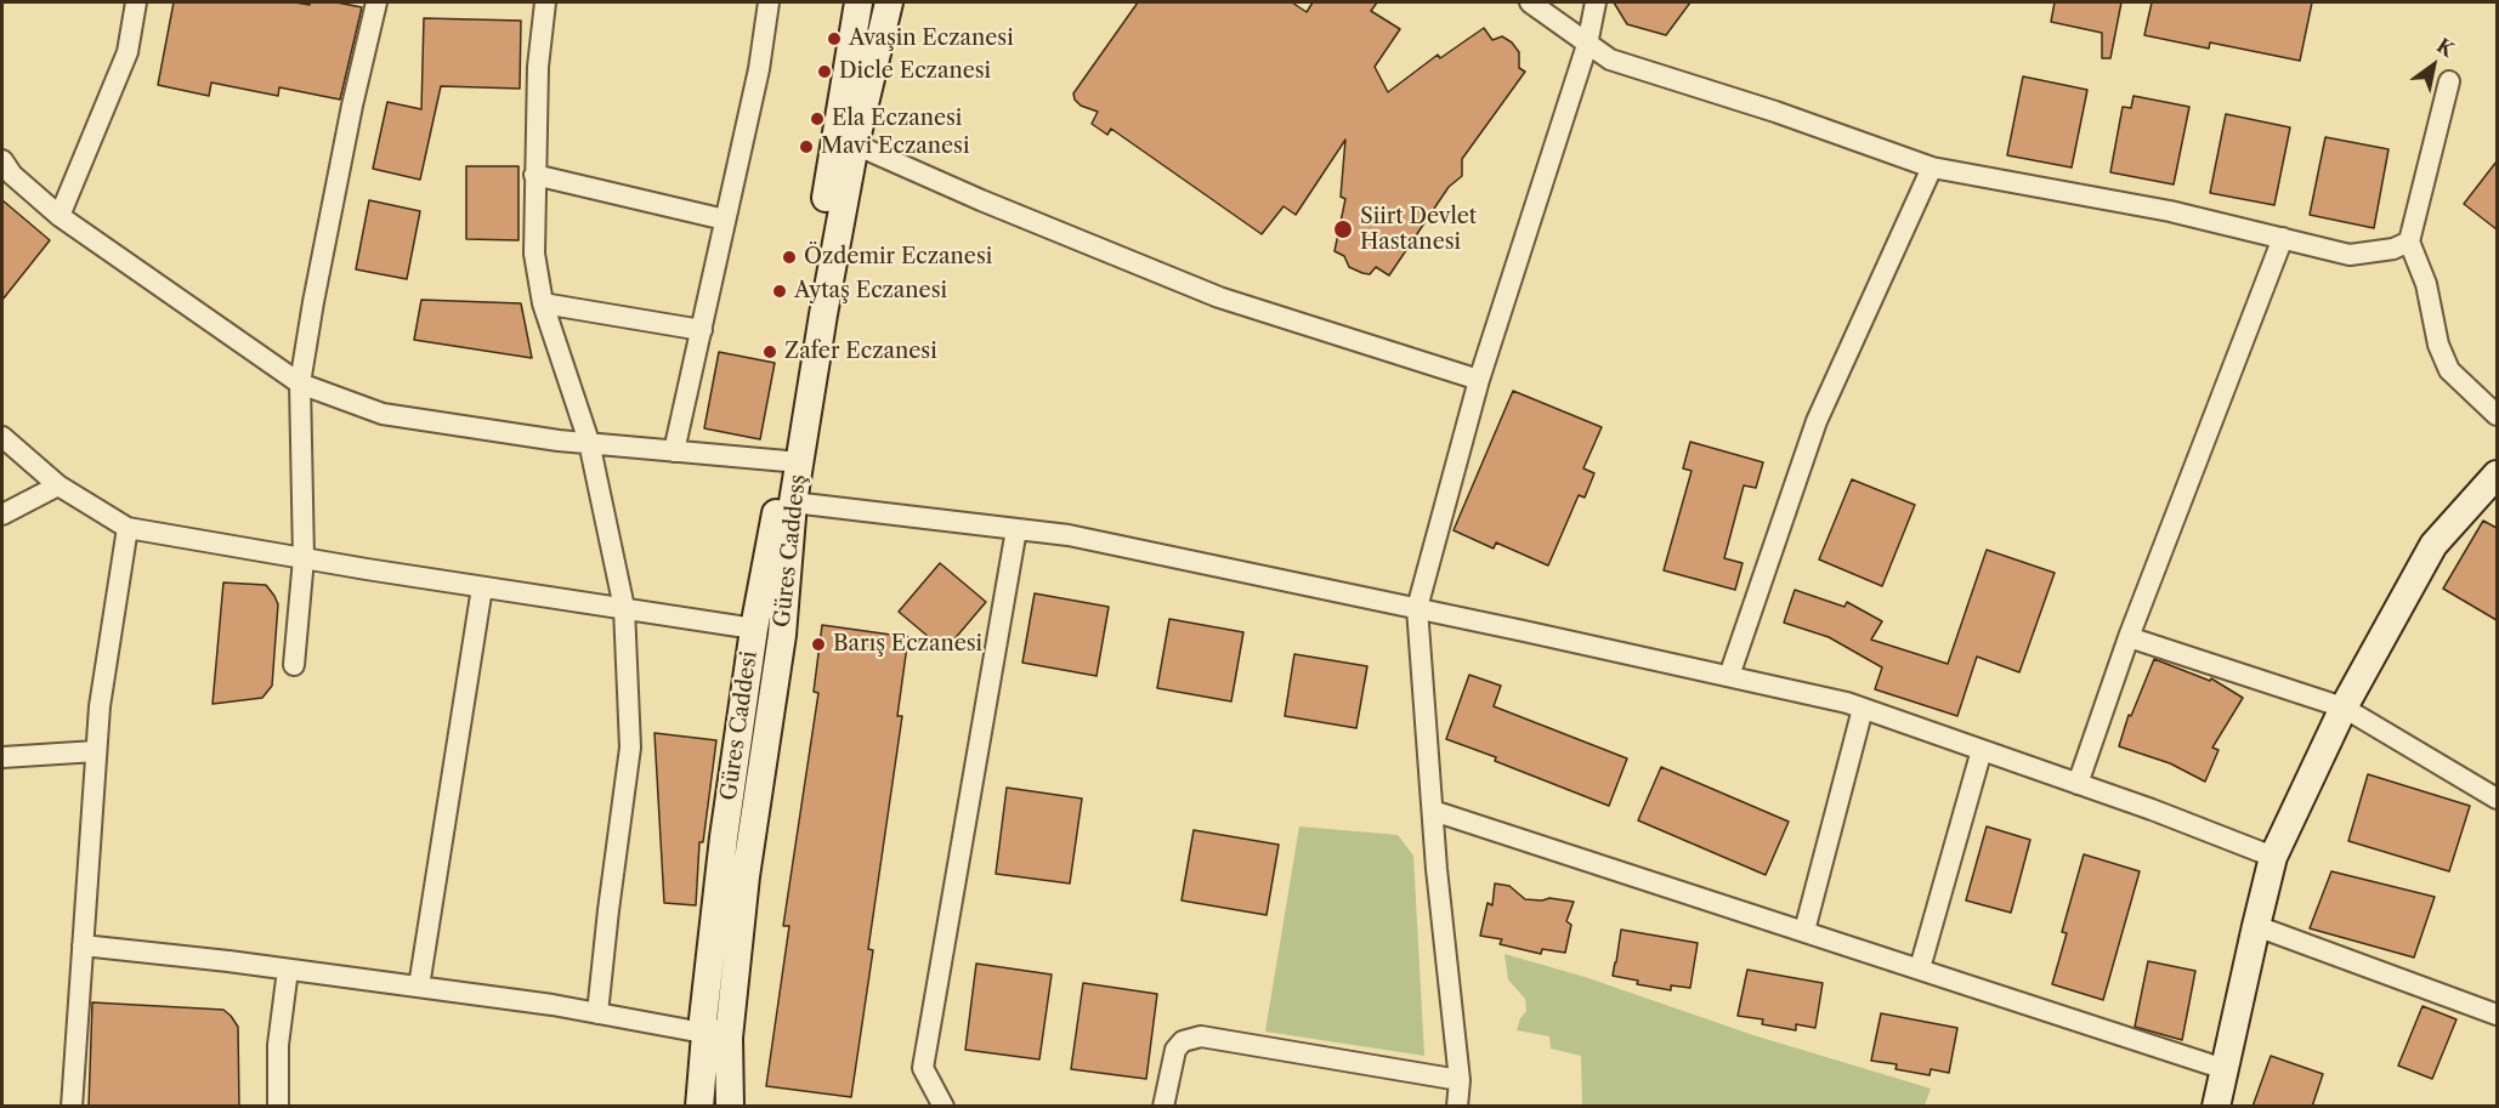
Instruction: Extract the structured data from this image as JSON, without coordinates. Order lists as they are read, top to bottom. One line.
{"streets":{"street":["Güres Caddesş","Güres Caddesi"]},"crossings":[["Güres Caddesş","Güres Caddesi"]],"places":["Avaşin Eczanesi","Dicle Eczanesi","Ela Eczanesi","Mavi Eczanesi","Siirt Devlet Hastanesi","Özdemir Eczanesi","Aytaş Eczanesi","Zafer Eczanesi","Barış Eczanesi"],"north":"top right"}
